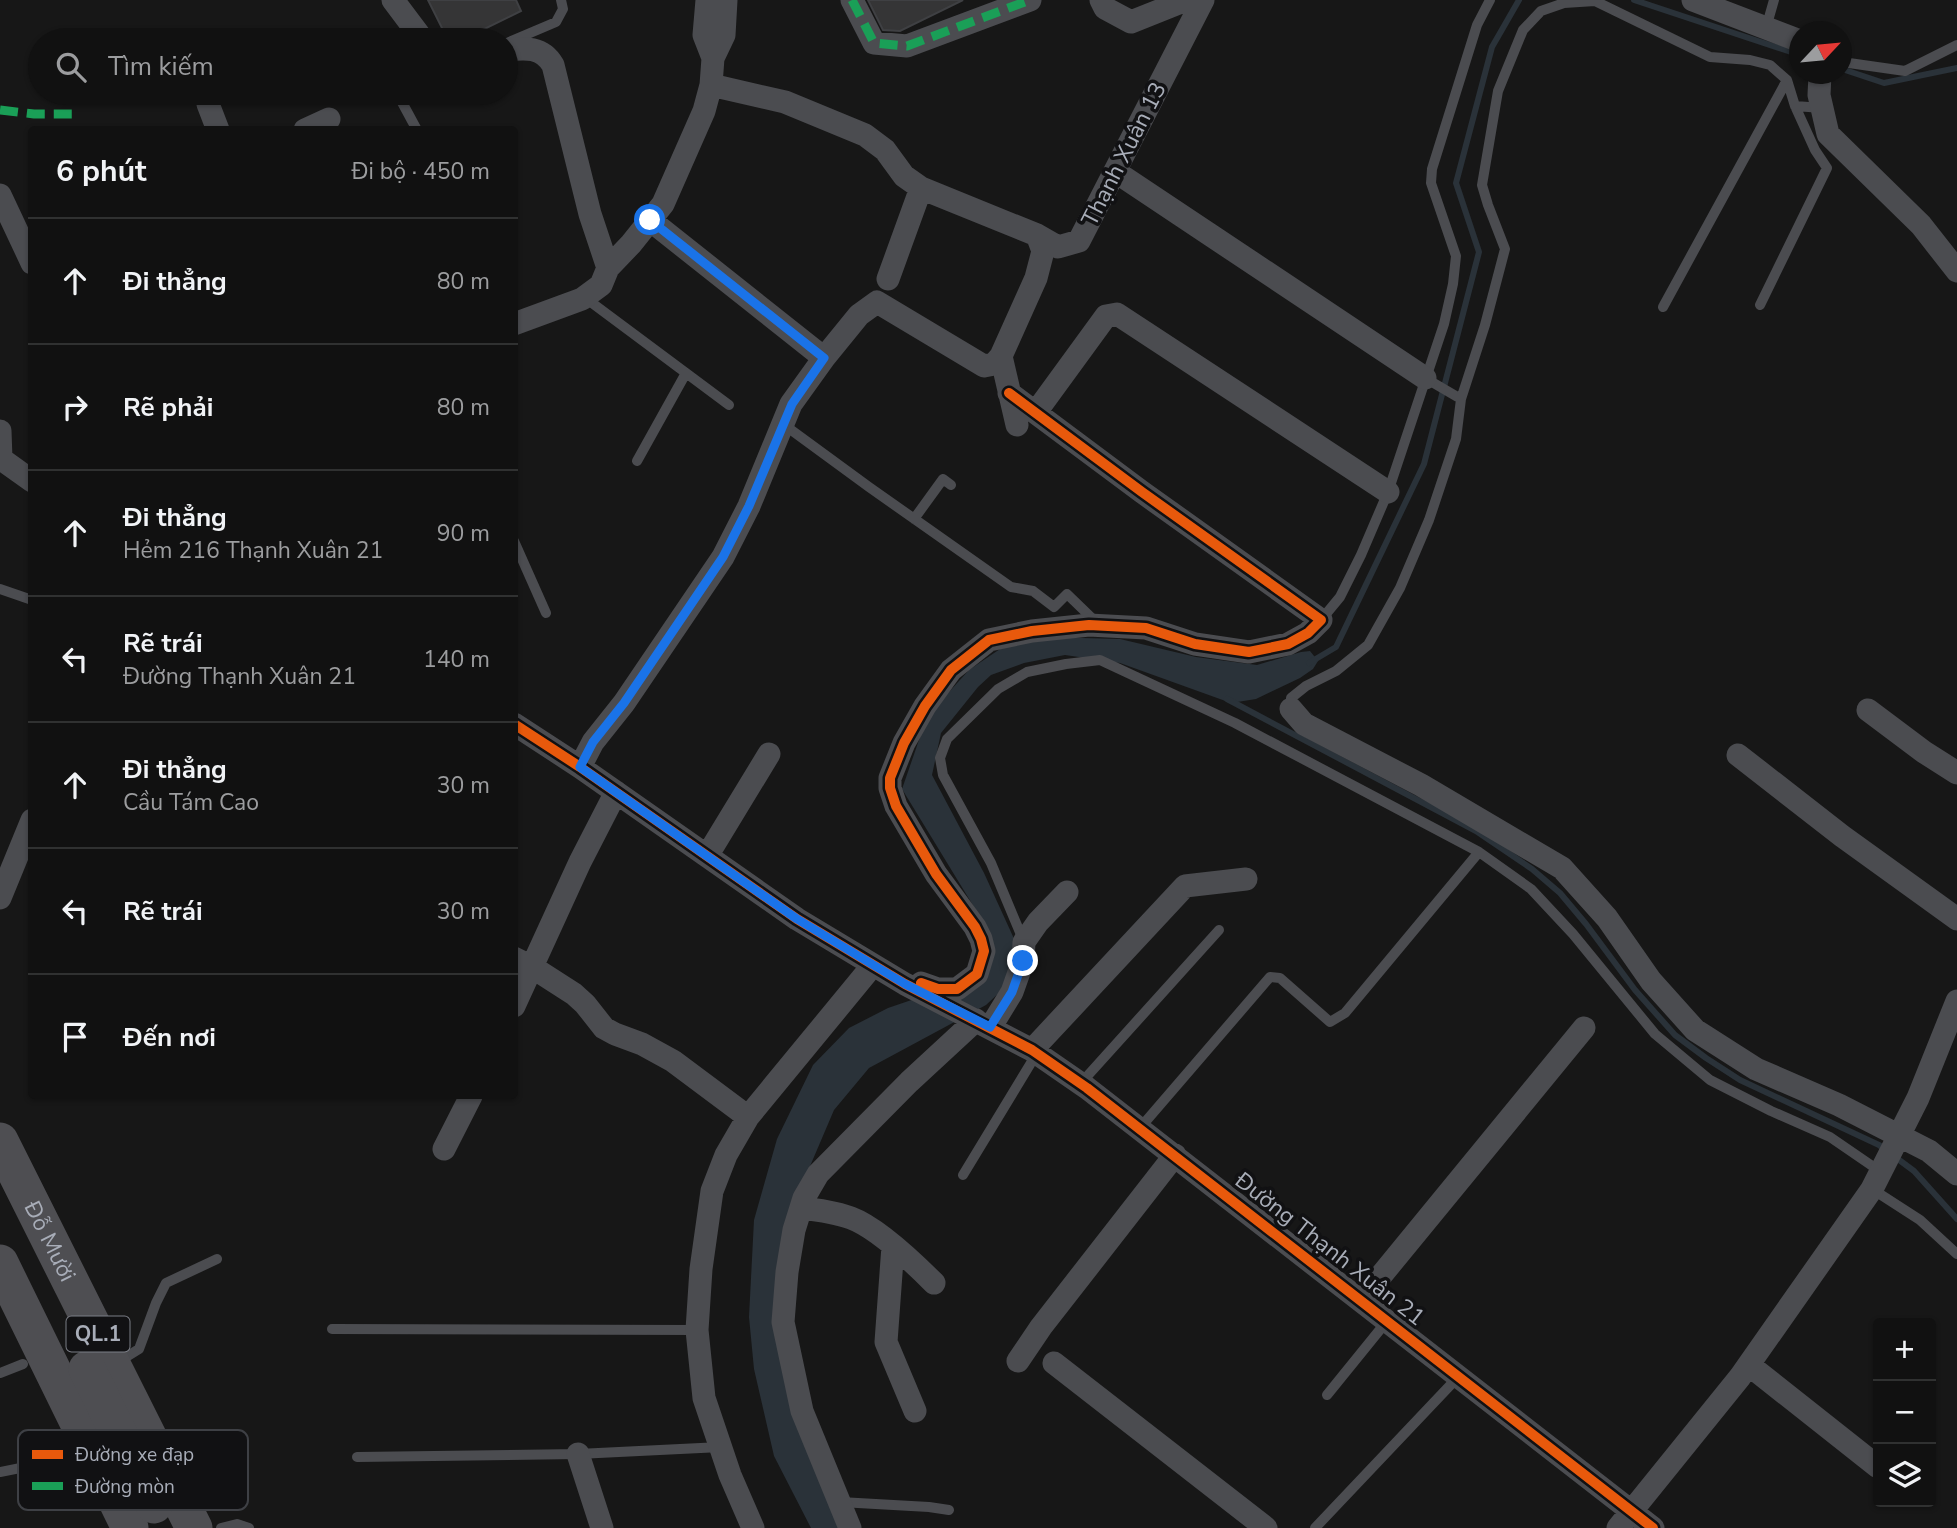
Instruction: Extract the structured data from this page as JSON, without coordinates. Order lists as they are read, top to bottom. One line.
{"streets":{"highway":["Đỗ Mười","QL.1"],"street":["Thạnh Xuân 13","Đường Thạnh Xuân 21"]},"legend":["Đường xe đạp","Đường mòn"],"north":"top right","page":{"search":"Tìm kiếm","heading":["6 phút","Đi bộ · 450 m"],"list":[["Đi thẳng","80 m"],["Rẽ phải","80 m"],["Đi thẳng","Hẻm 216 Thạnh Xuân 21","90 m"],["Rẽ trái","Đường Thạnh Xuân 21","140 m"],["Đi thẳng","Cầu Tám Cao","30 m"],["Rẽ trái","30 m"],"Đến nơi"],"map_buttons":["+","−"]}}
